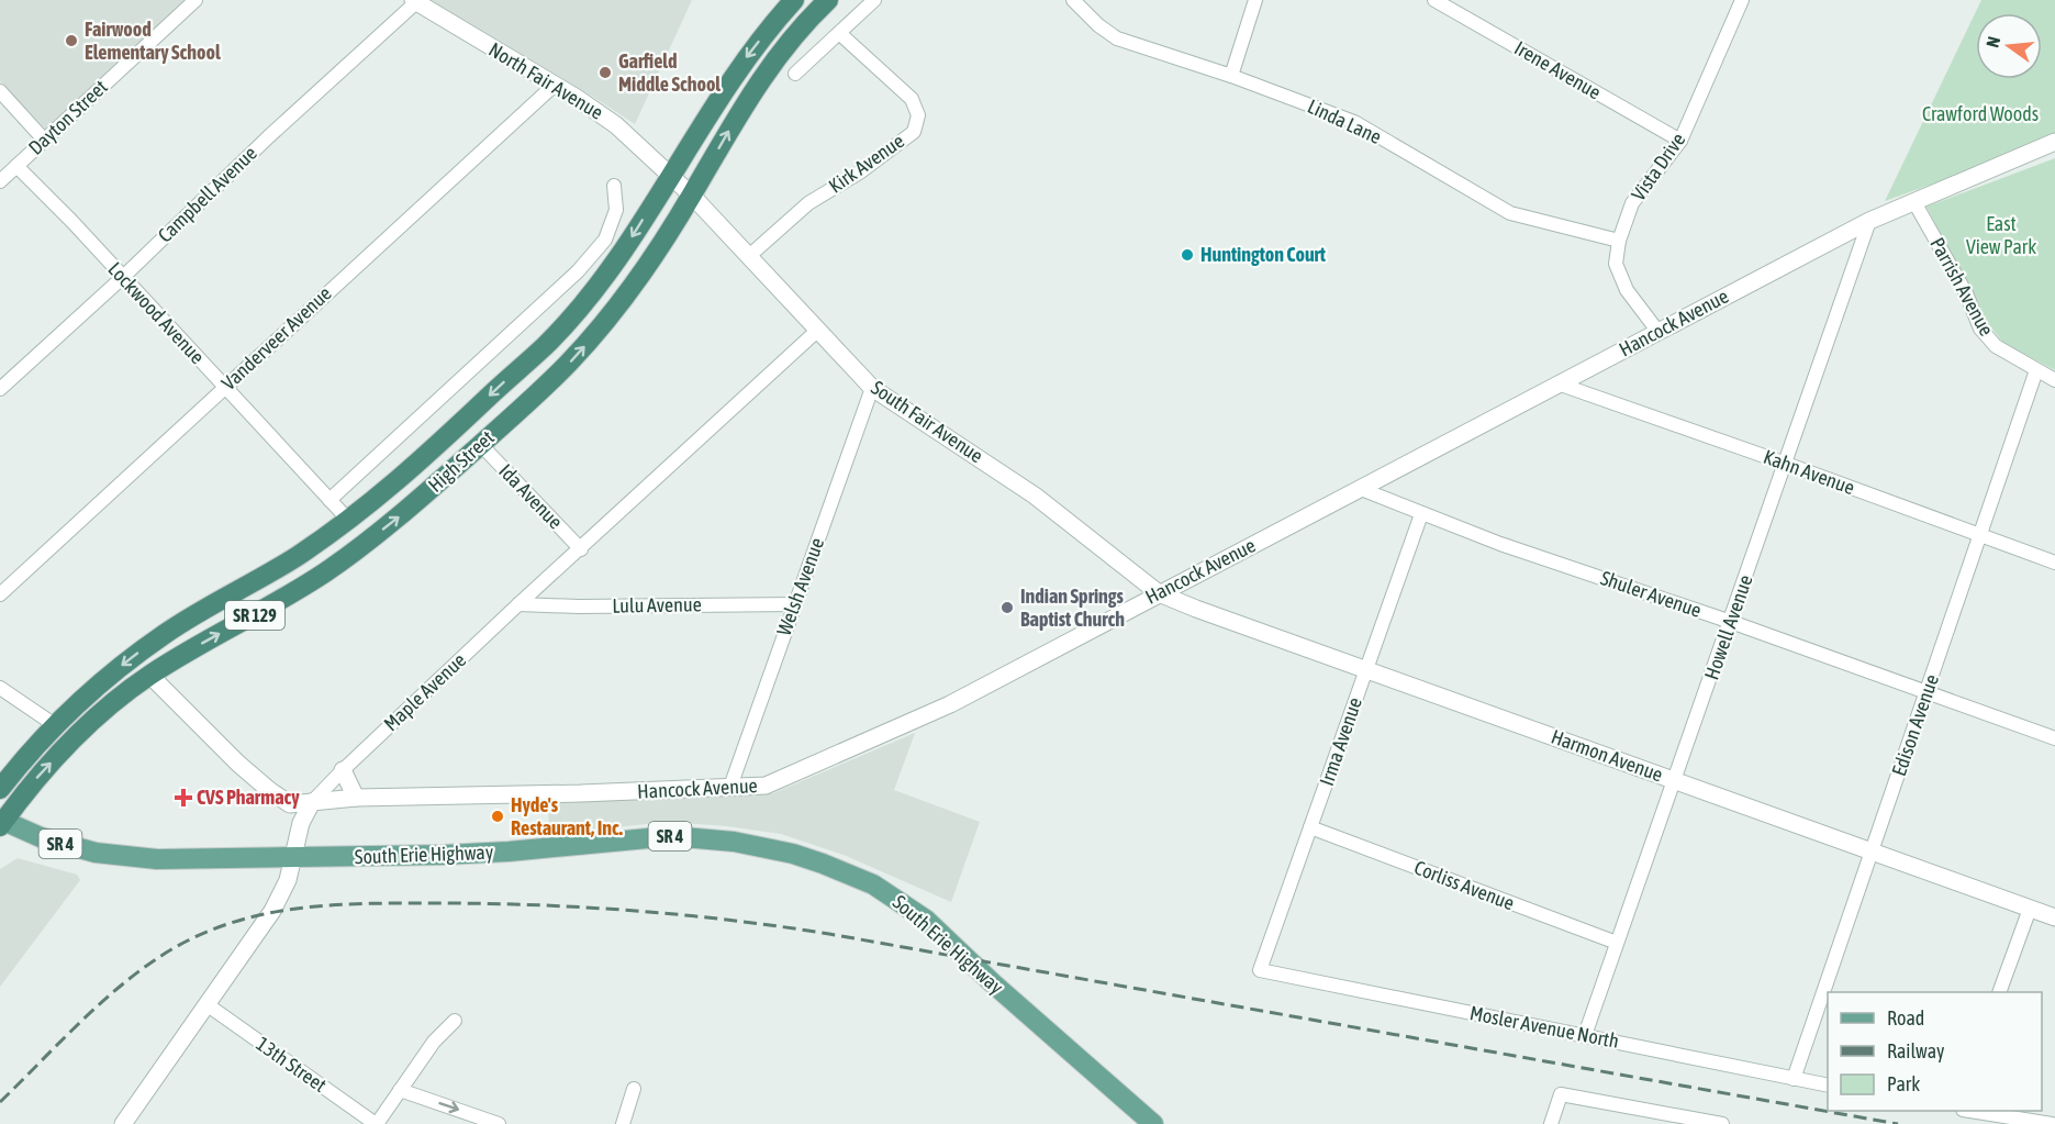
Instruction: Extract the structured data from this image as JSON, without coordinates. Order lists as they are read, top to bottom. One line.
{"streets":{"highway":["High Street","SR 129"],"main road":["SR 4","South Erie Highway"],"street":["Irene Avenue","North Fair Avenue","Dayton Street","Linda Lane","Kirk Avenue","Vista Drive","Campbell Avenue","Parrish Avenue","Lockwood Avenue","Hancock Avenue","Vanderveer Avenue","South Fair Avenue","Kahn Avenue","Ida Avenue","Welsh Avenue","Shuler Avenue","Lulu Avenue","Howell Avenue","Maple Avenue","Edison Avenue","Irma Avenue","Harmon Avenue","Corliss Avenue","Mosler Avenue North","13th Street"]},"crossings":[["Irene Avenue","Vista Drive"],["North Fair Avenue","Campbell Avenue"],["North Fair Avenue","Vanderveer Avenue"],["North Fair Avenue","South Fair Avenue"],["North Fair Avenue","High Street"],["Dayton Street","Lockwood Avenue"],["Linda Lane","Vista Drive"],["Kirk Avenue","South Fair Avenue"],["Vista Drive","Hancock Avenue"],["Campbell Avenue","Lockwood Avenue"],["Parrish Avenue","Hancock Avenue"],["Parrish Avenue","Edison Avenue"],["Lockwood Avenue","Vanderveer Avenue"],["Lockwood Avenue","High Street"],["Hancock Avenue","South Fair Avenue"],["Hancock Avenue","High Street"],["Hancock Avenue","Kahn Avenue"],["Hancock Avenue","Welsh Avenue"],["Hancock Avenue","Shuler Avenue"],["Hancock Avenue","Howell Avenue"],["Hancock Avenue","Maple Avenue"],["Hancock Avenue","Harmon Avenue"],["South Fair Avenue","High Street"],["South Fair Avenue","Welsh Avenue"],["South Fair Avenue","Maple Avenue"],["South Fair Avenue","Harmon Avenue"],["High Street","Ida Avenue"],["High Street","South Erie Highway"],["Kahn Avenue","Howell Avenue"],["Kahn Avenue","Edison Avenue"],["Ida Avenue","Maple Avenue"],["Welsh Avenue","Lulu Avenue"],["Shuler Avenue","Howell Avenue"],["Shuler Avenue","Edison Avenue"],["Shuler Avenue","Irma Avenue"],["Lulu Avenue","Maple Avenue"],["Howell Avenue","Harmon Avenue"],["Howell Avenue","Corliss Avenue"],["Howell Avenue","Mosler Avenue North"],["Maple Avenue","South Erie Highway"],["Maple Avenue","13th Street"],["Edison Avenue","Harmon Avenue"],["Edison Avenue","Mosler Avenue North"],["Irma Avenue","Harmon Avenue"],["Irma Avenue","Corliss Avenue"],["Irma Avenue","Mosler Avenue North"]],"parks":["Crawford Woods","East View Park"],"places":{"other":["Fairwood Elementary School","Garfield Middle School","Huntington Court","Indian Springs Baptist Church","Hyde's Restaurant, Inc."],"health":["CVS Pharmacy"]},"legend":["Road","Railway","Park"],"north":"left"}
